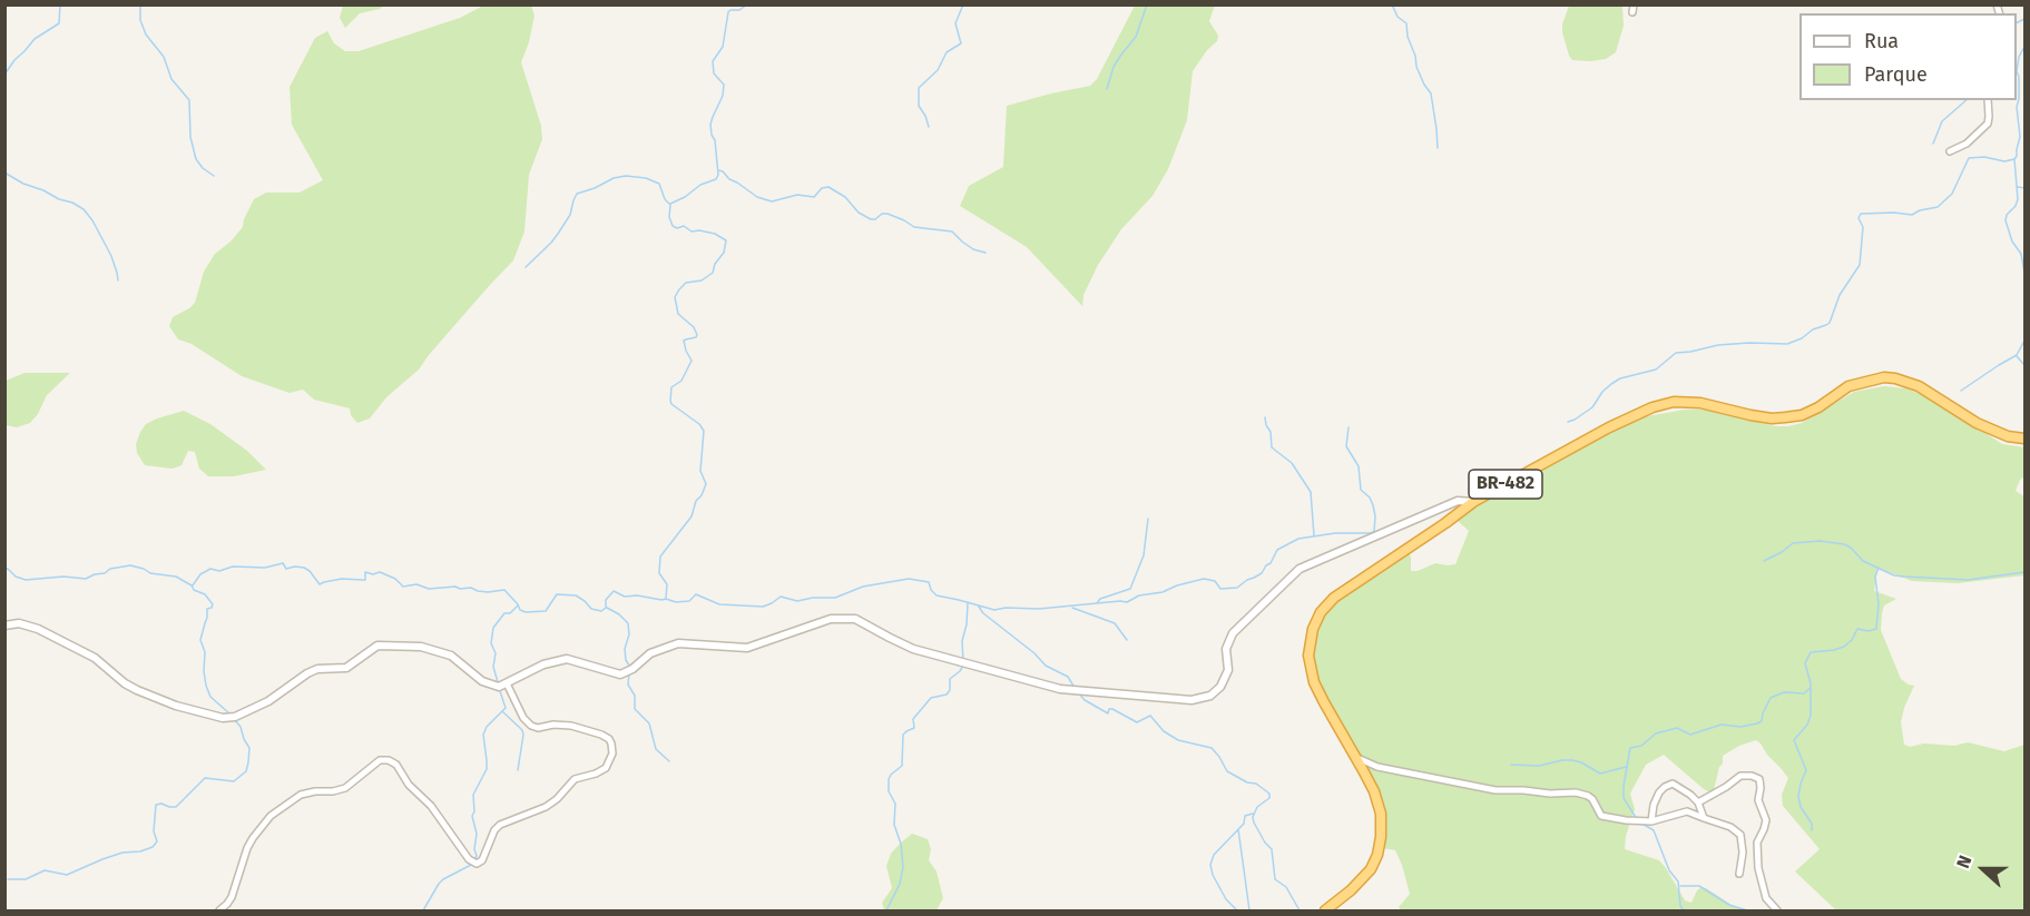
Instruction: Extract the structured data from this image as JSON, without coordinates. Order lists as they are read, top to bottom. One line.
{"streets":{"highway":["BR-482"]},"legend":["Rua","Parque"],"north":"left"}
